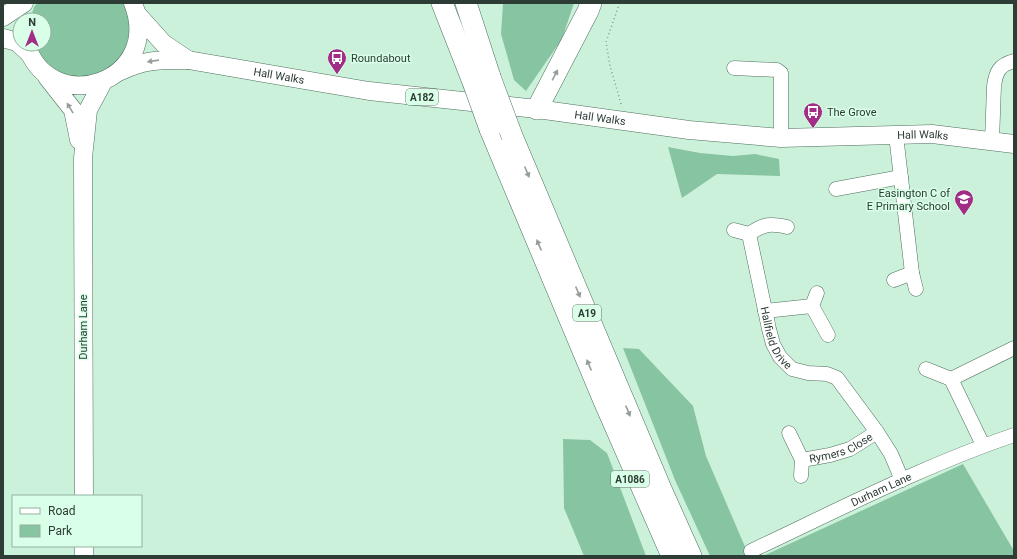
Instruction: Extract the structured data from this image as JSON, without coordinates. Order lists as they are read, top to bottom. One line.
{"streets":{"highway":["A19","A1086"],"main road":["Hall Walks","A182","Durham Lane"],"street":["Hallfield Drive","Rymers Close"]},"crossings":[["A19","A1086"],["Durham Lane","Hallfield Drive"],["Hallfield Drive","Rymers Close"]],"places":{"bus stop":["Roundabout","The Grove"],"school or university":["Easington C of E Primary School"]},"legend":["Road","Park"],"north":"top"}
